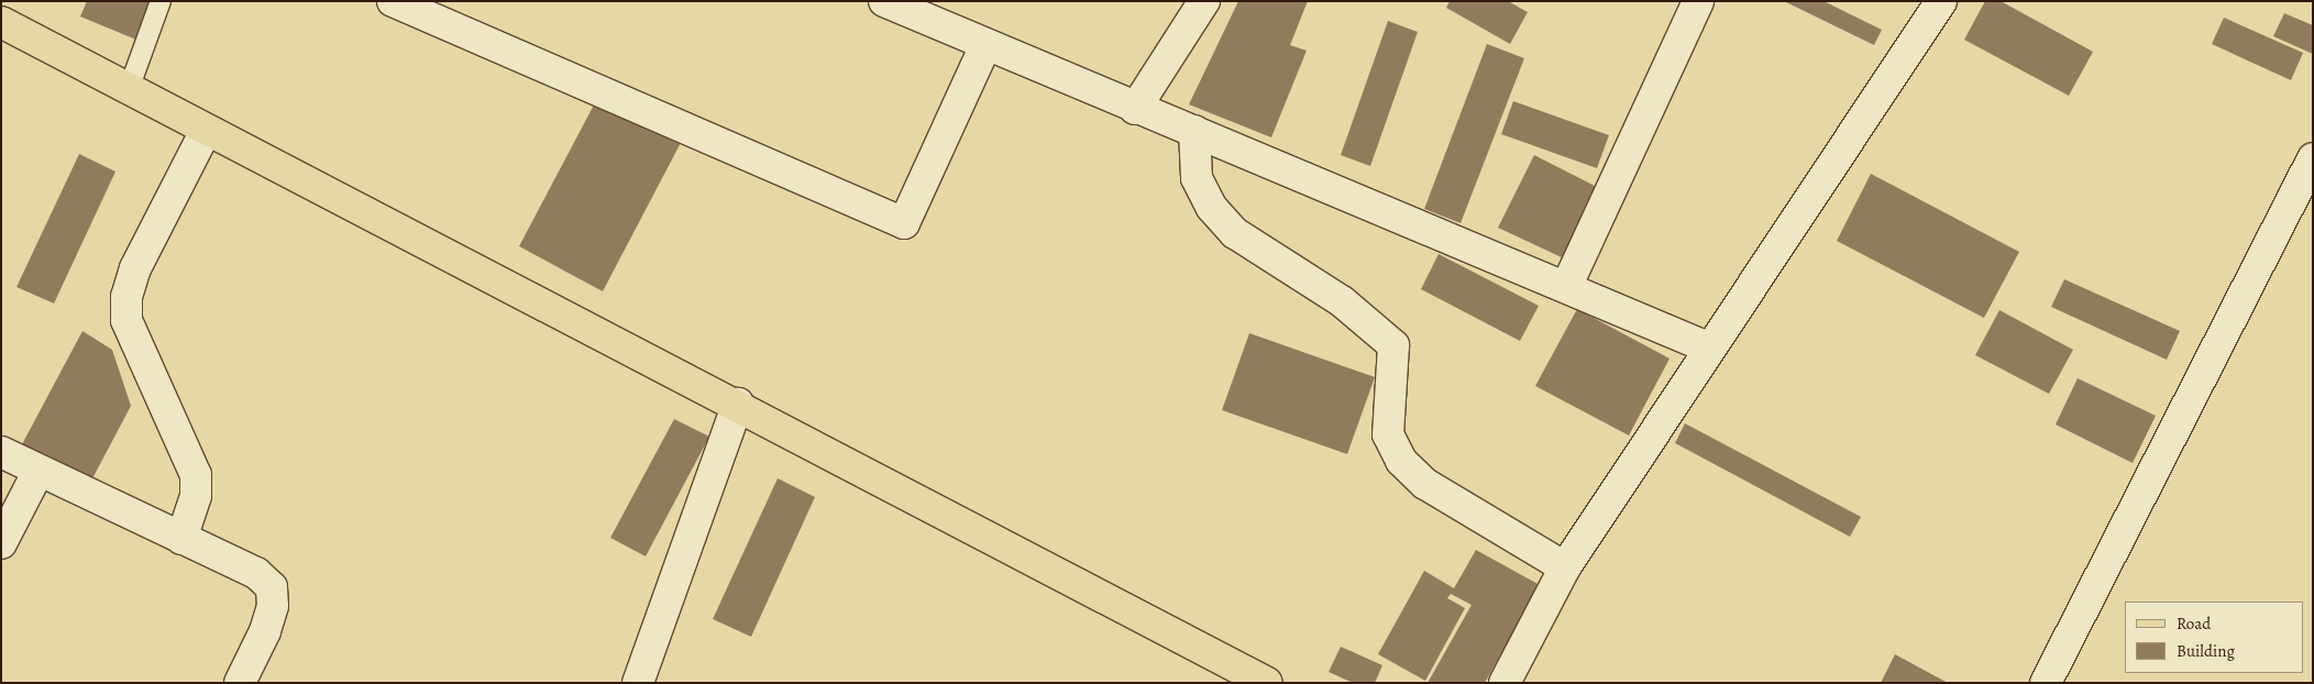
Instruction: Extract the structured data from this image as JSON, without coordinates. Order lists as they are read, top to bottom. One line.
{"legend":["Road","Building"]}
